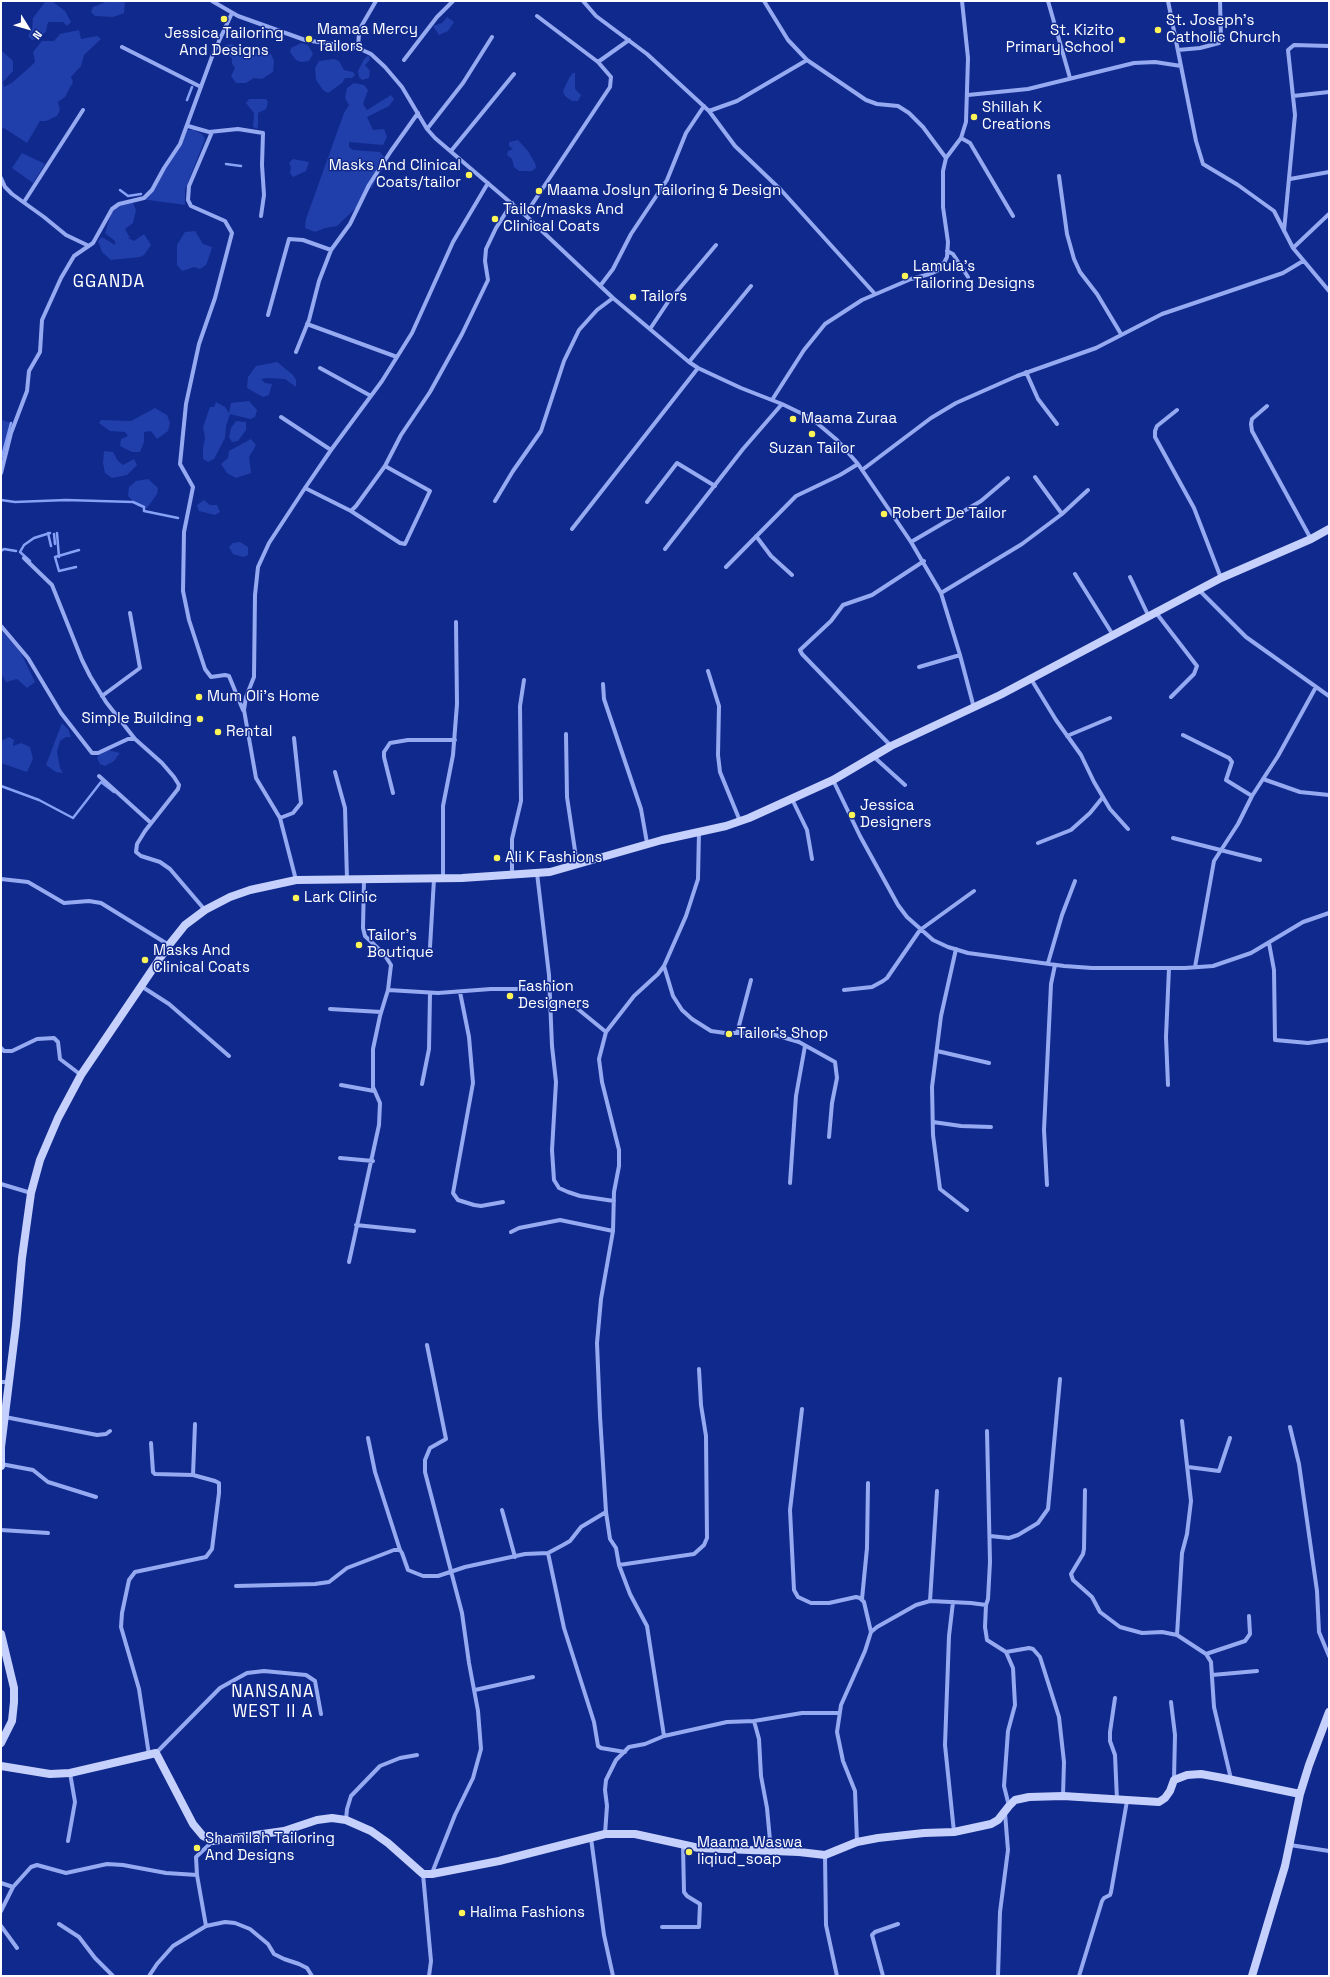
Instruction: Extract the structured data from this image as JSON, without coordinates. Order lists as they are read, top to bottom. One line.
{"districts":["GGANDA","NANSANA WEST II A"],"places":["Jessica Tailoring And Designs","St. Joseph's Catholic Church","Mamaa Mercy Tailors","St. Kizito Primary School","Shillah K Creations","Masks And Clinical Coats/tailor","Maama Joslyn Tailoring & Design","Tailor/masks And Clinical Coats","Lamula's Tailoring Designs","Tailors","Maama Zuraa","Suzan Tailor","Robert De Tailor","Mum Oli's Home","Simple Building","Rental","Jessica Designers","Ali K Fashions","Lark Clinic","Tailor's Boutique","Masks And Clinical Coats","Fashion Designers","Tailor's Shop","Shamilah Tailoring And Designs","Maama Waswa liqiud_soap","Halima Fashions"],"north":"bottom right"}
